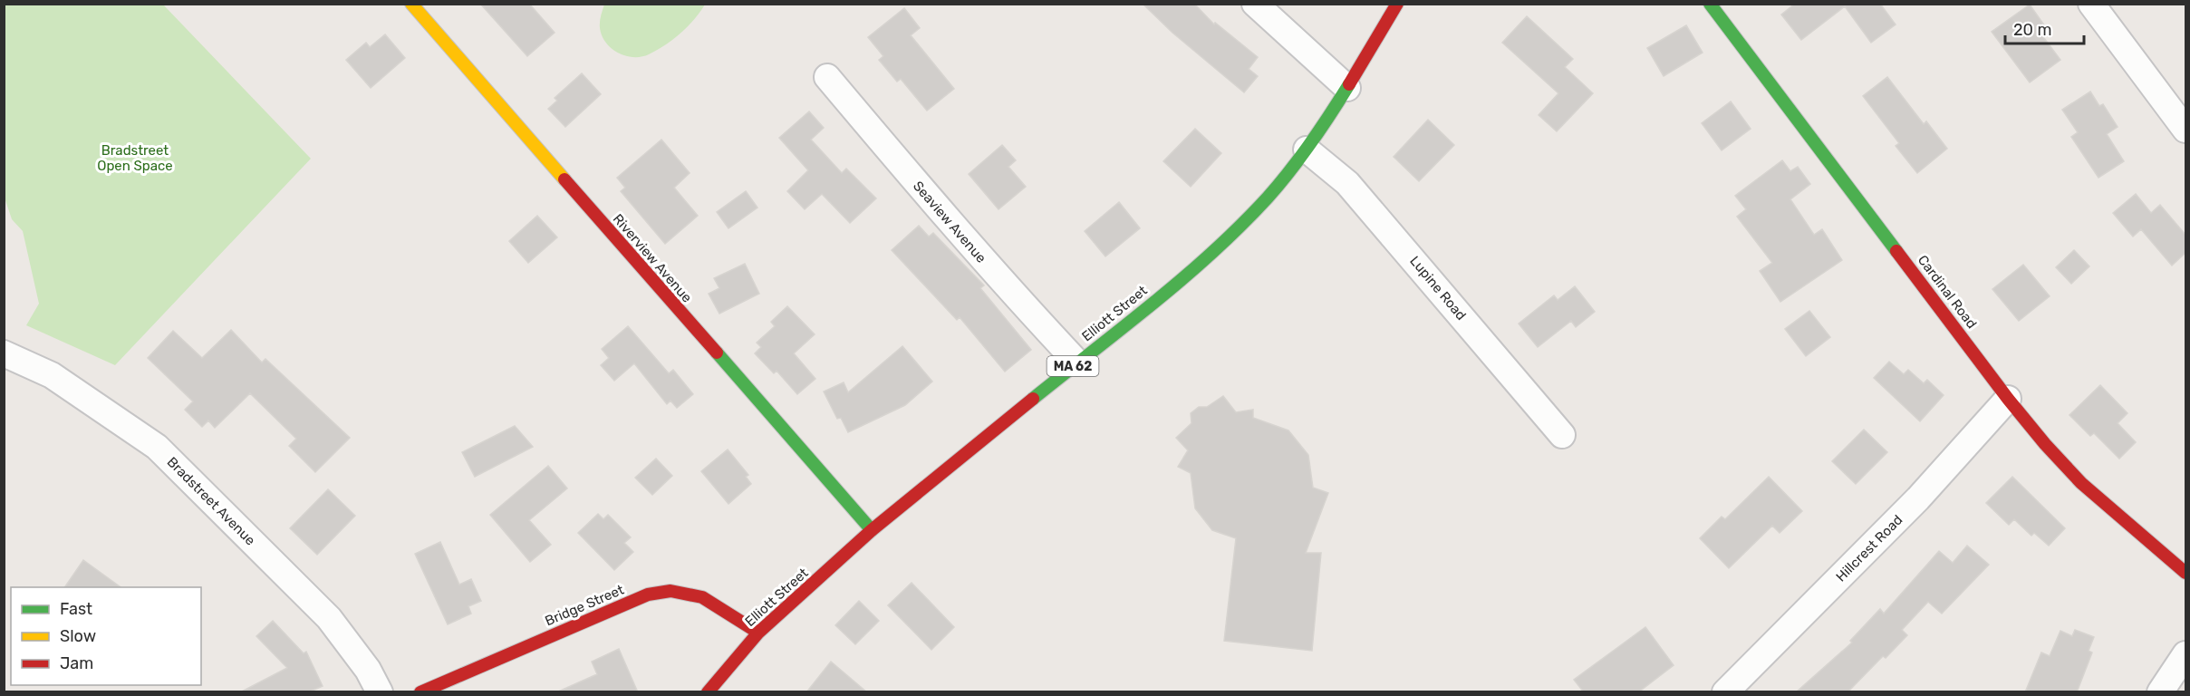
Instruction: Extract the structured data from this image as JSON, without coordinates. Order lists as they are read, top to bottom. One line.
{"streets":{"street":["Seaview Avenue","Riverview Avenue","Lupine Road","Cardinal Road","Elliott Street","MA 62","Bradstreet Avenue","Hillcrest Road","Bridge Street"]},"crossings":[["Seaview Avenue","Elliott Street"],["Riverview Avenue","Elliott Street"],["Lupine Road","Elliott Street"],["Cardinal Road","Hillcrest Road"],["Elliott Street","Bridge Street"]],"parks":["Bradstreet Open Space"],"legend":["Fast","Slow","Jam"],"scale_bar":"20 m"}
